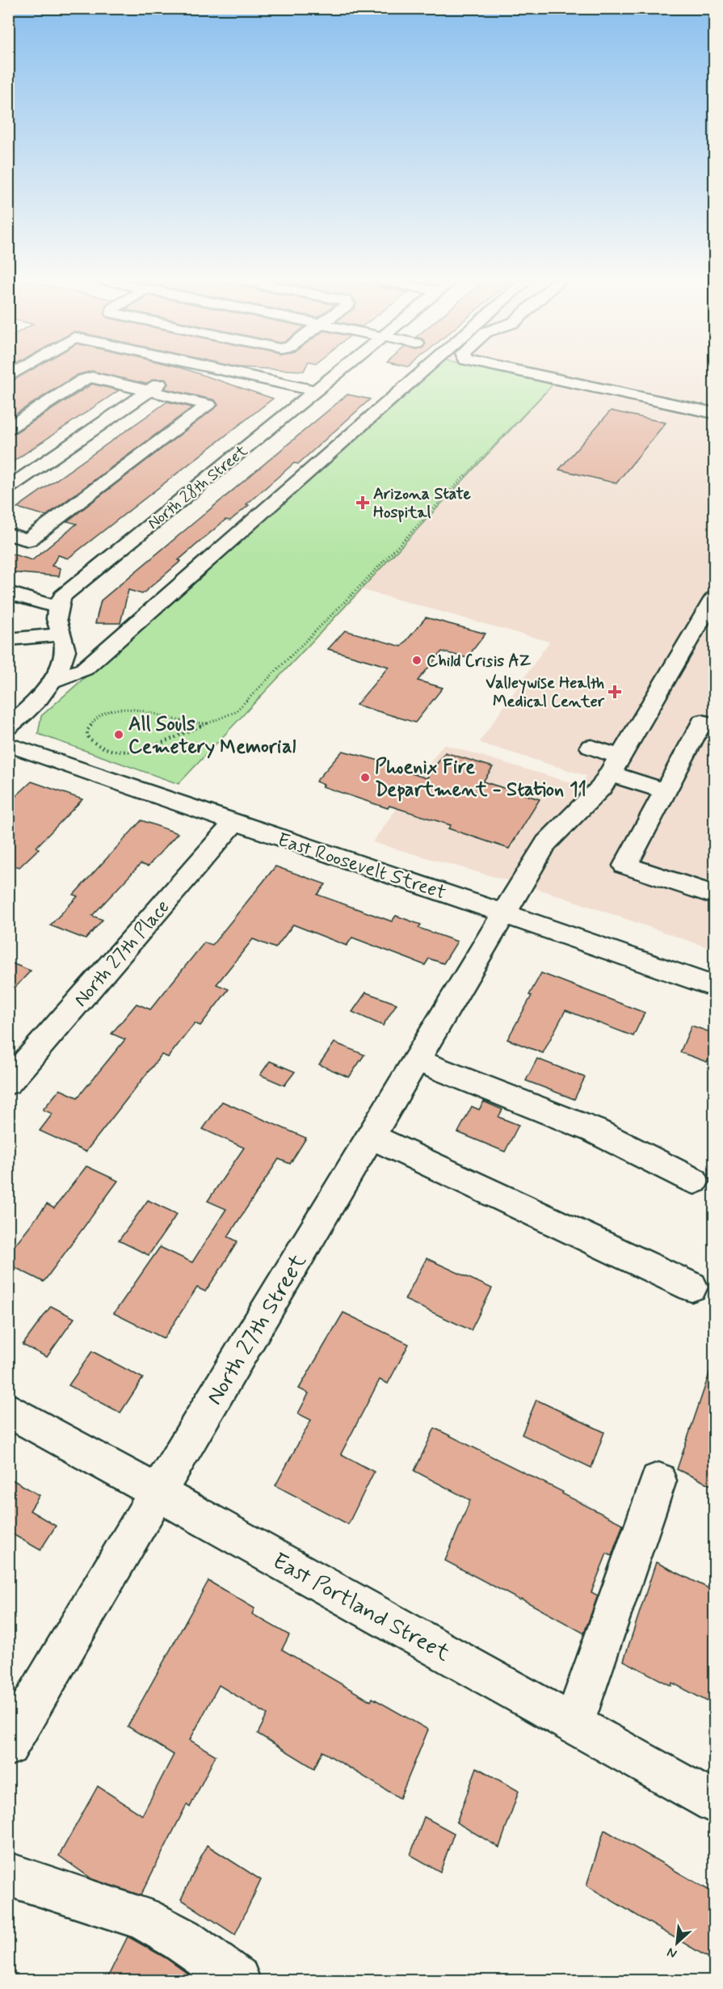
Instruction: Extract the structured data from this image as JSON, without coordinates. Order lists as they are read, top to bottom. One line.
{"streets":{"street":["North 28th Street","East Roosevelt Street","North 27th Place","North 27th Street","East Portland Street"]},"crossings":[["East Roosevelt Street","North 27th Place"],["East Roosevelt Street","North 27th Street"],["North 27th Street","East Portland Street"]],"places":{"health":["Arizona State Hospital","Valleywise Health Medical Center"],"other":["Child Crisis AZ","All Souls Cemetery Memorial","Phoenix Fire Department - Station 11"]},"north":"bottom left"}
